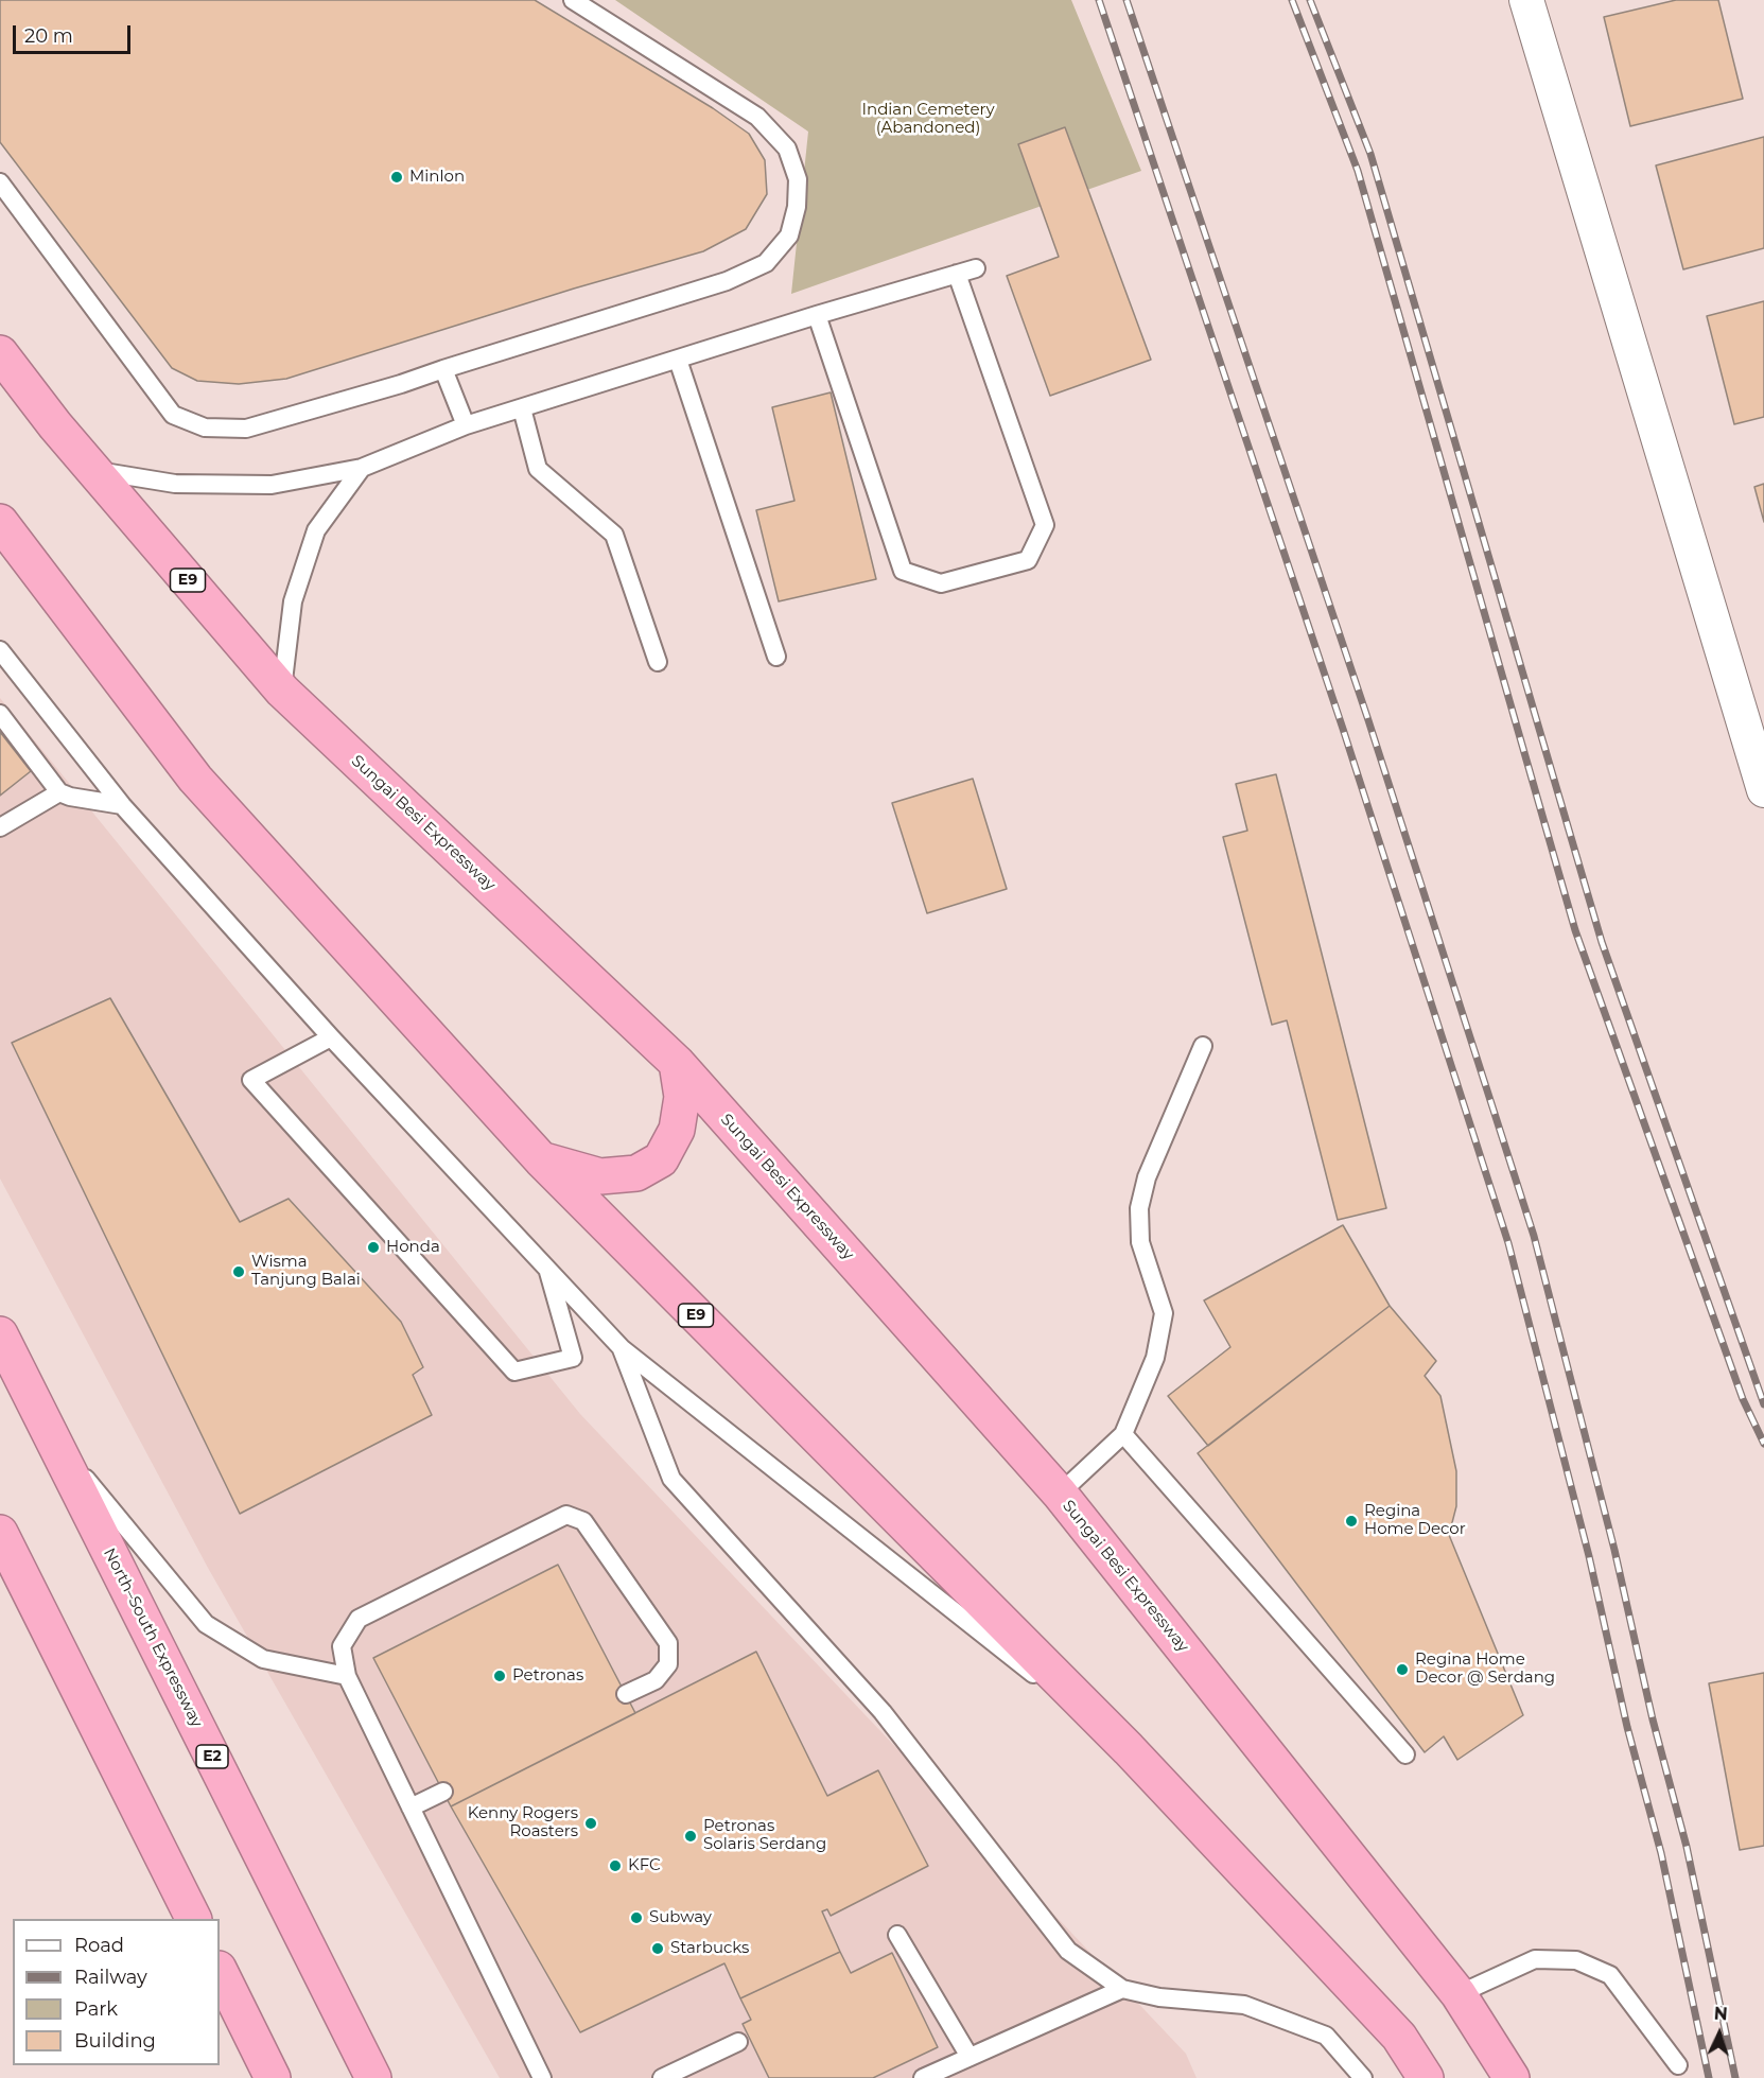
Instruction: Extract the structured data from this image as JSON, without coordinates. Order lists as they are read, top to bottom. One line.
{"streets":{"highway":["E9","Sungai Besi Expressway","North–South Expressway","E2"]},"parks":["Indian Cemetery (Abandoned)"],"places":["Minlon","Honda","Wisma Tanjung Balai","Regina Home Decor","Regina Home Decor @ Serdang","Petronas","Kenny Rogers Roasters","Petronas Solaris Serdang","KFC","Subway","Starbucks"],"legend":["Road","Railway","Park","Building"],"scale_bar":"20 m","north":"top"}
